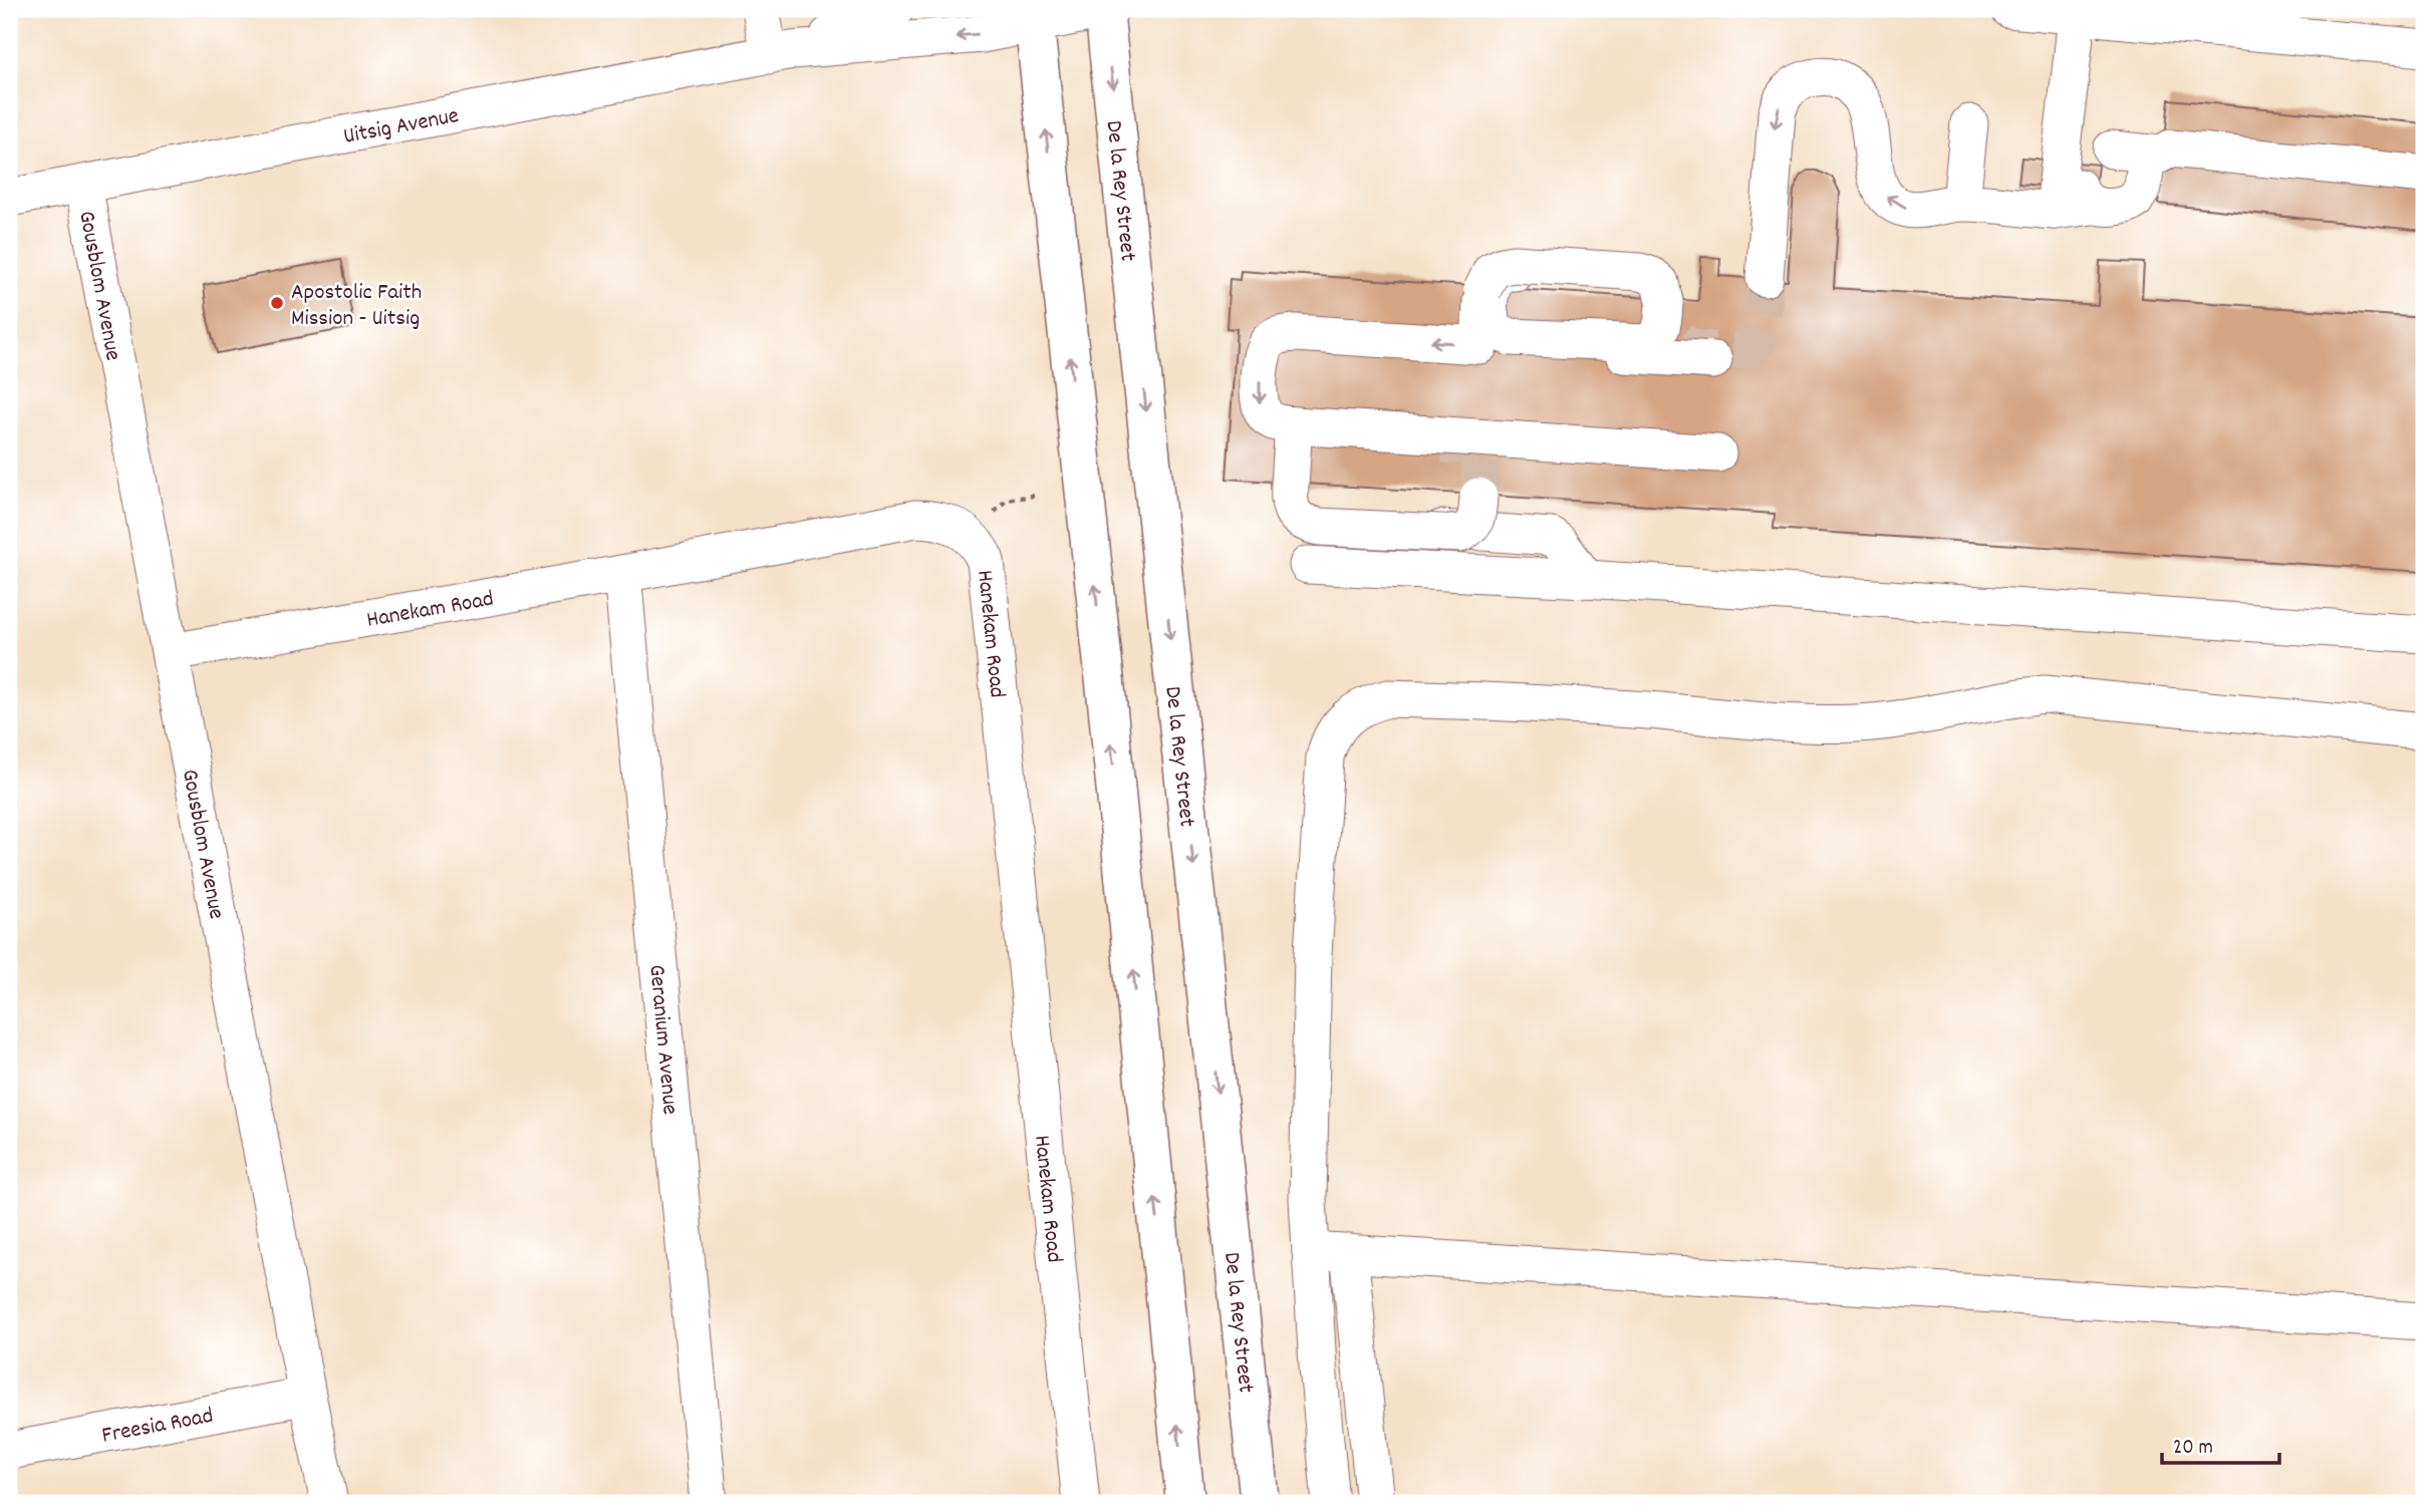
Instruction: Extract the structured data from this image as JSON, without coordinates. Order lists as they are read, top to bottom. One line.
{"streets":{"main road":["De la Rey Street"],"street":["Uitsig Avenue","Gousblom Avenue","Hanekam Road","Geranium Avenue","Freesia Road"]},"crossings":[["Uitsig Avenue","De la Rey Street"],["Uitsig Avenue","Gousblom Avenue"],["Gousblom Avenue","Hanekam Road"],["Gousblom Avenue","Freesia Road"],["Hanekam Road","Geranium Avenue"]],"places":["Apostolic Faith Mission - Uitsig"],"scale_bar":"20 m"}
